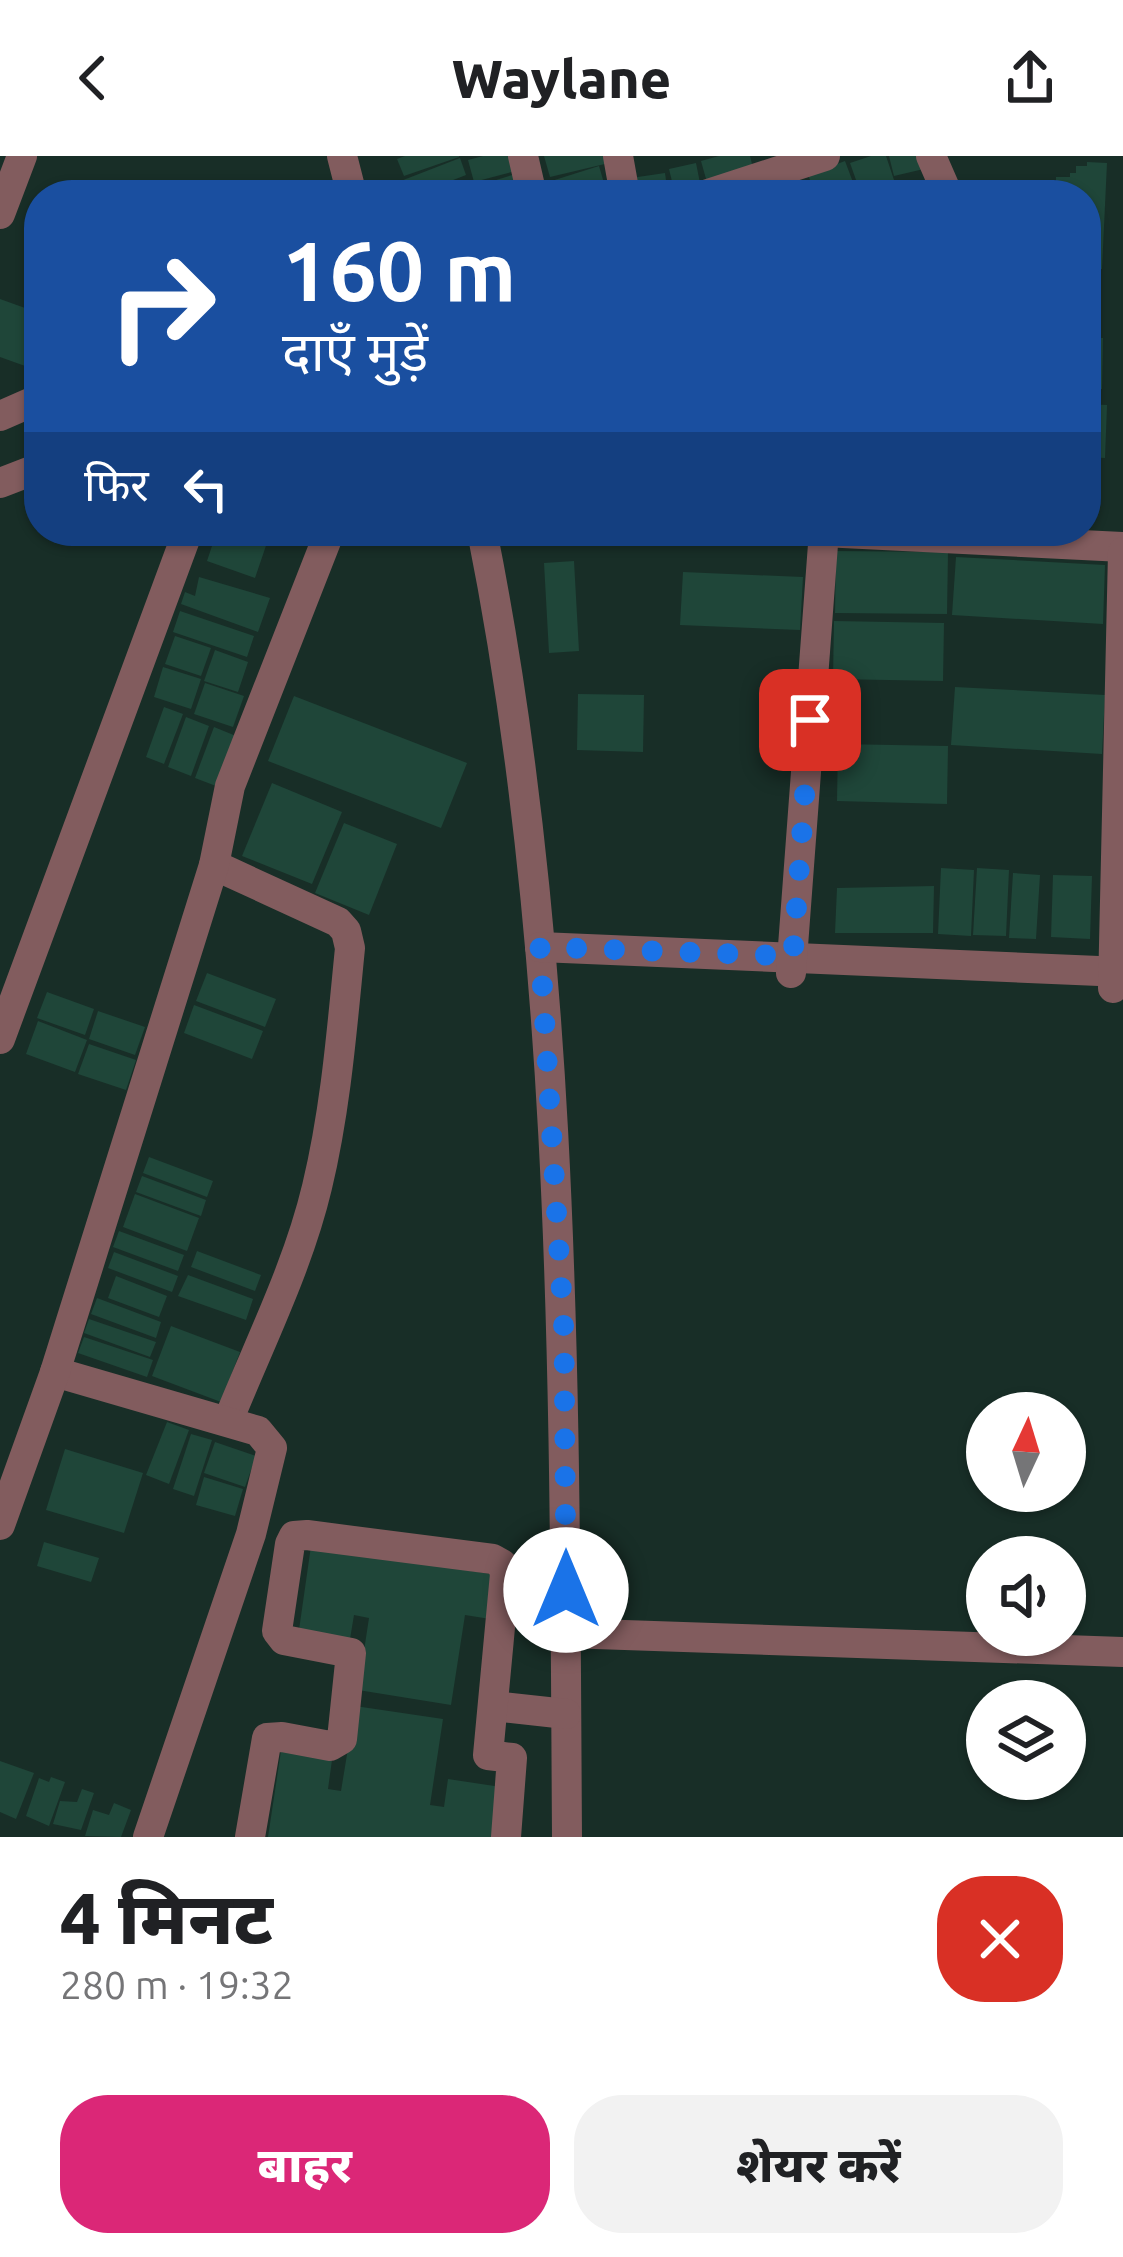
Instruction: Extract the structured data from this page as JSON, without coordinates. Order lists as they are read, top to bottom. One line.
{"north":"top","page":{"header":"Waylane","turn":["160 m","दाएँ मुड़ें"],"then":"फिर","heading":["4 मिनट","280 m · 19:32"],"buttons":["बाहर","शेयर करें"]}}
